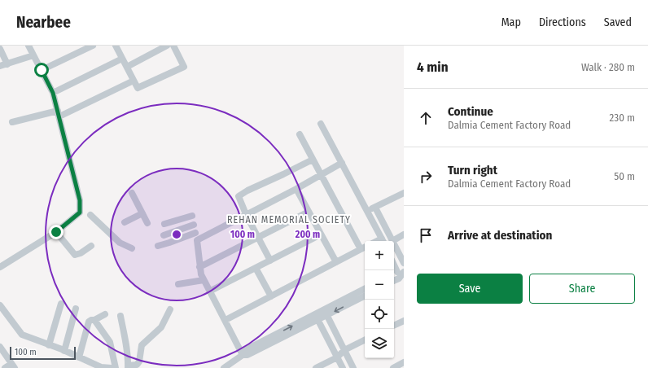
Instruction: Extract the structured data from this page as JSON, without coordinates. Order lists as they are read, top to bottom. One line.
{"districts":["REHAN MEMORIAL SOCIETY"],"scale_bar":"100 m","page":{"header":"Nearbee","nav":["Map","Directions","Saved"],"heading":["4 min","Walk · 280 m"],"list":[["Continue","Dalmia Cement Factory Road","230 m"],["Turn right","Dalmia Cement Factory Road","50 m"],"Arrive at destination"],"map_buttons":["+","−"],"buttons":["Save","Share"],"scale":"100 m"},"rings":["100 m","200 m"]}
